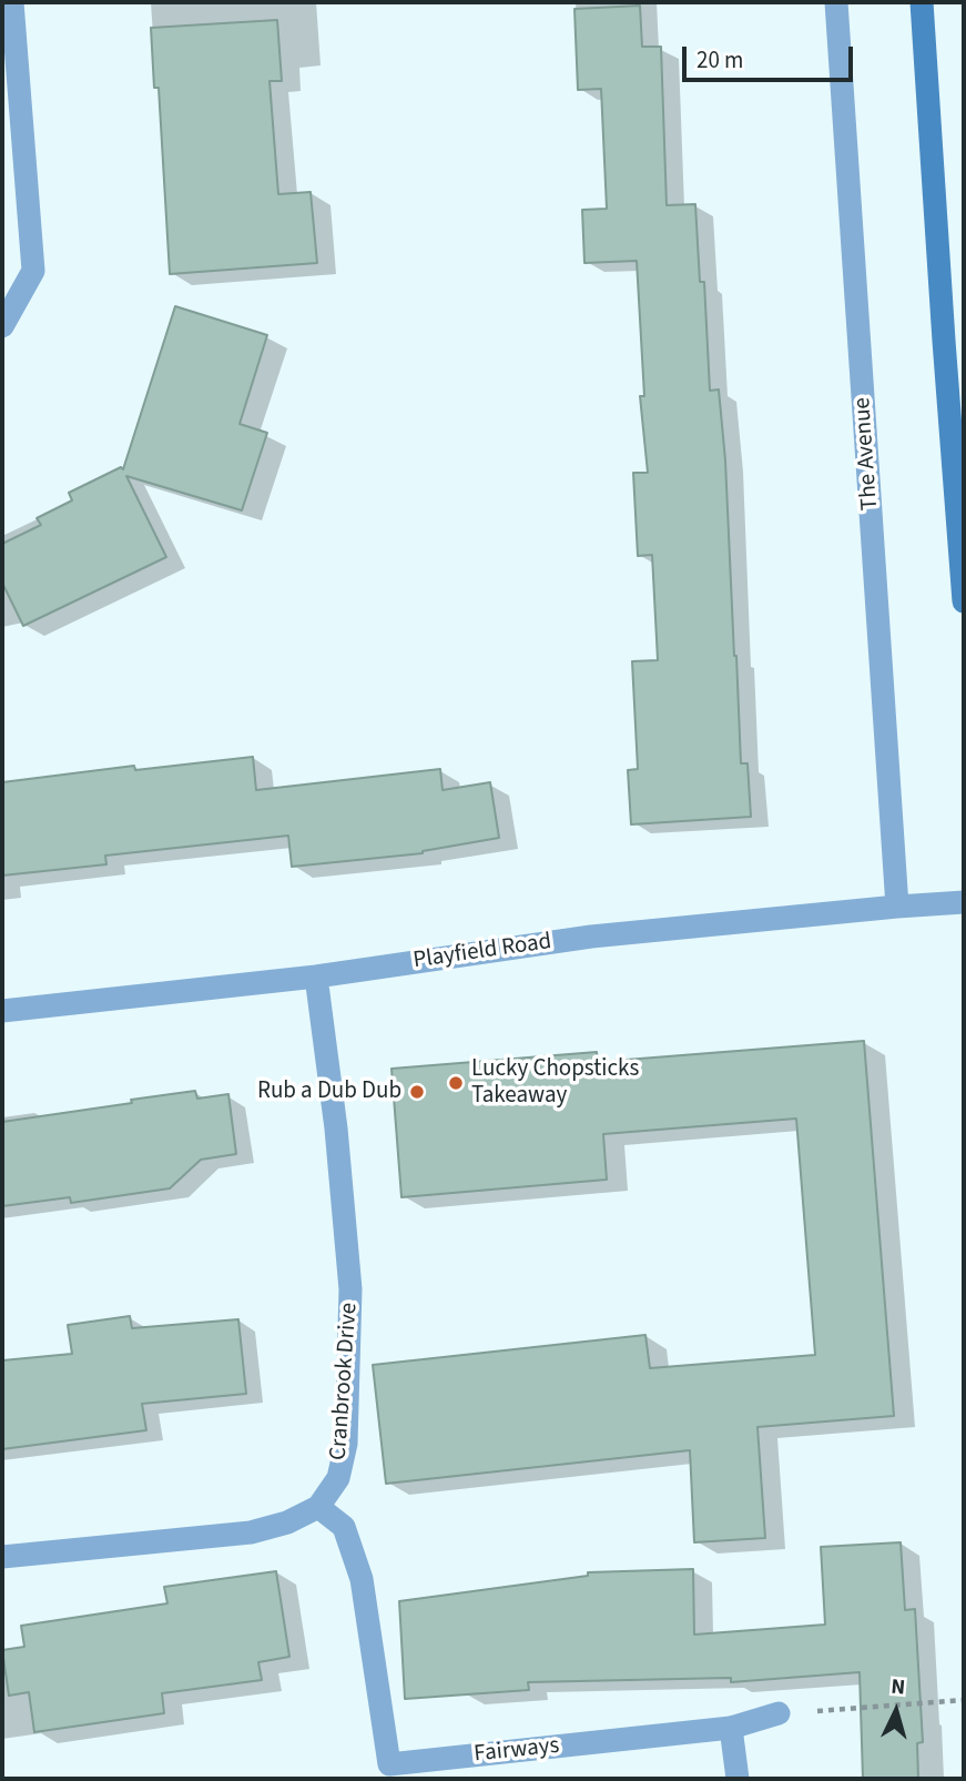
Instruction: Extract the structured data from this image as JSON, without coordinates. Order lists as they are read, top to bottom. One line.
{"streets":{"street":["The Avenue","Playfield Road","Cranbrook Drive","Fairways"]},"crossings":[["The Avenue","Playfield Road"],["Playfield Road","Cranbrook Drive"],["Cranbrook Drive","Fairways"]],"places":["Lucky Chopsticks Takeaway","Rub a Dub Dub"],"scale_bar":"20 m","north":"top"}
